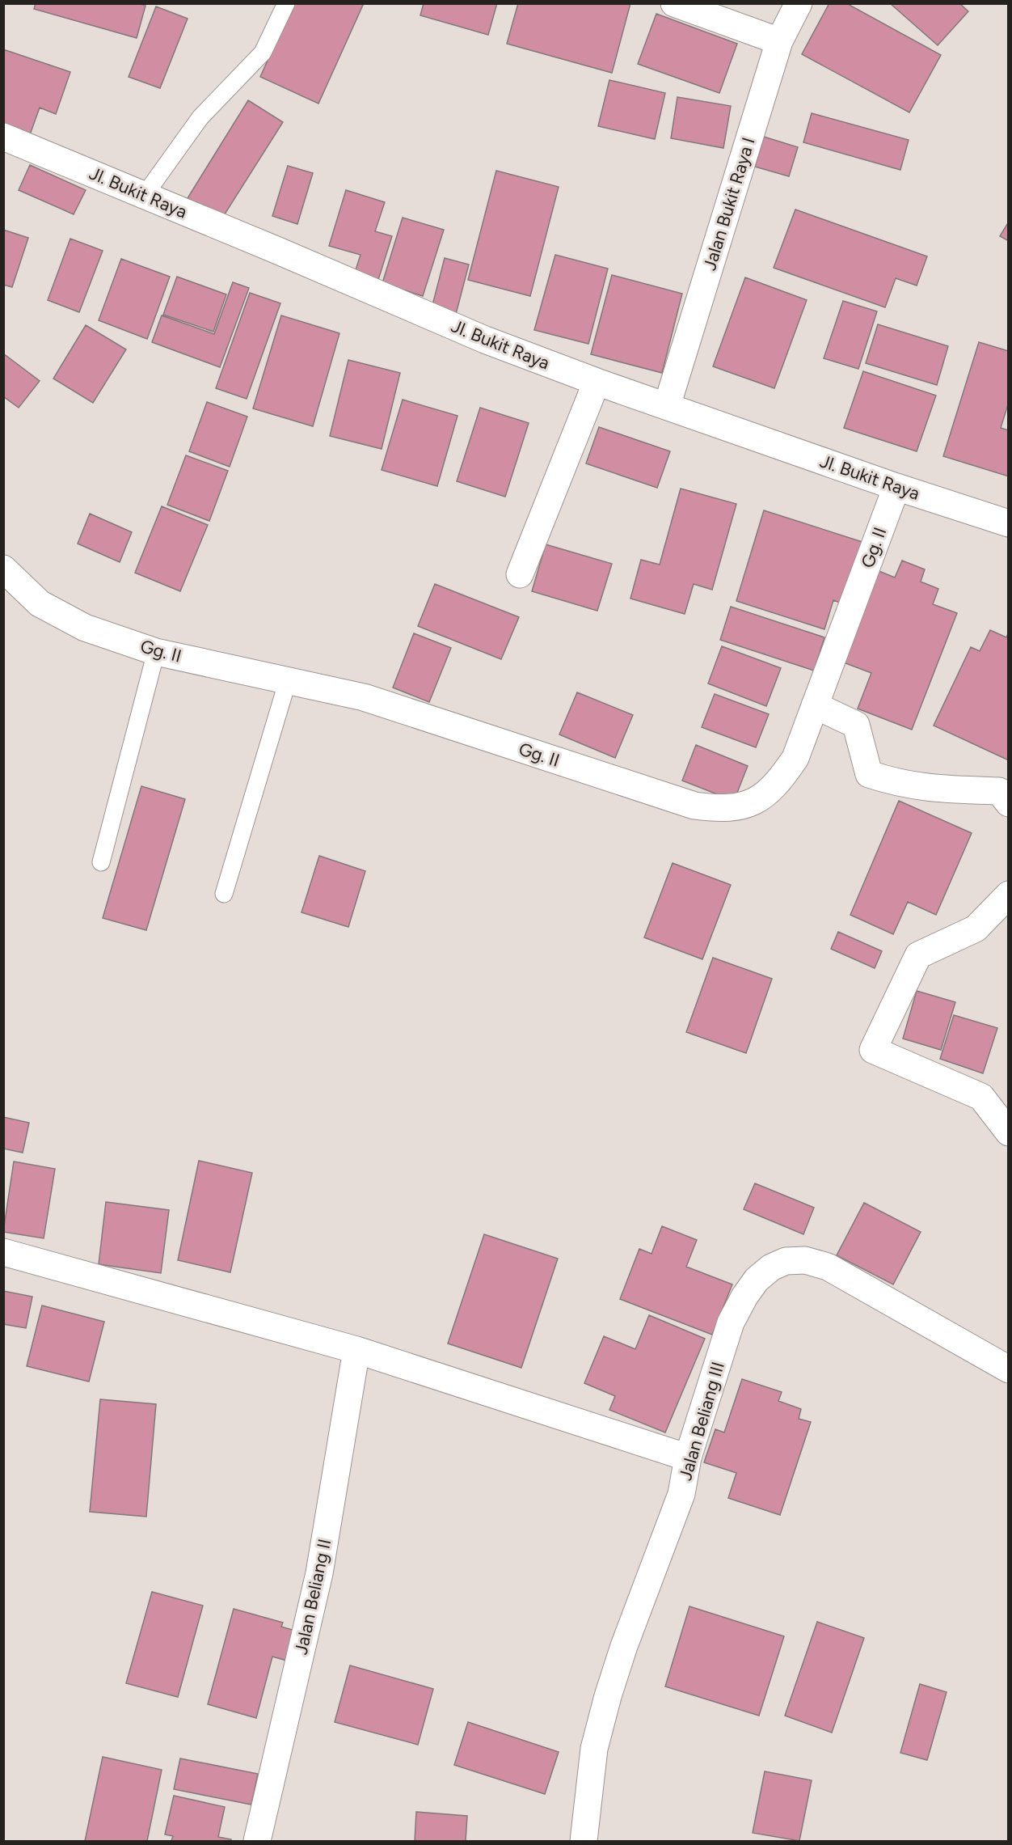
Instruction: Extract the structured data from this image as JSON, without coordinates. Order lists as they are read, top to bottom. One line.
{"streets":{"street":["Jl. Bukit Raya","Jalan Bukit Raya I","Gg. II","Jalan Beliang III","Jalan Beliang II"]},"crossings":[["Jl. Bukit Raya","Jalan Bukit Raya I"],["Jl. Bukit Raya","Gg. II"]]}
